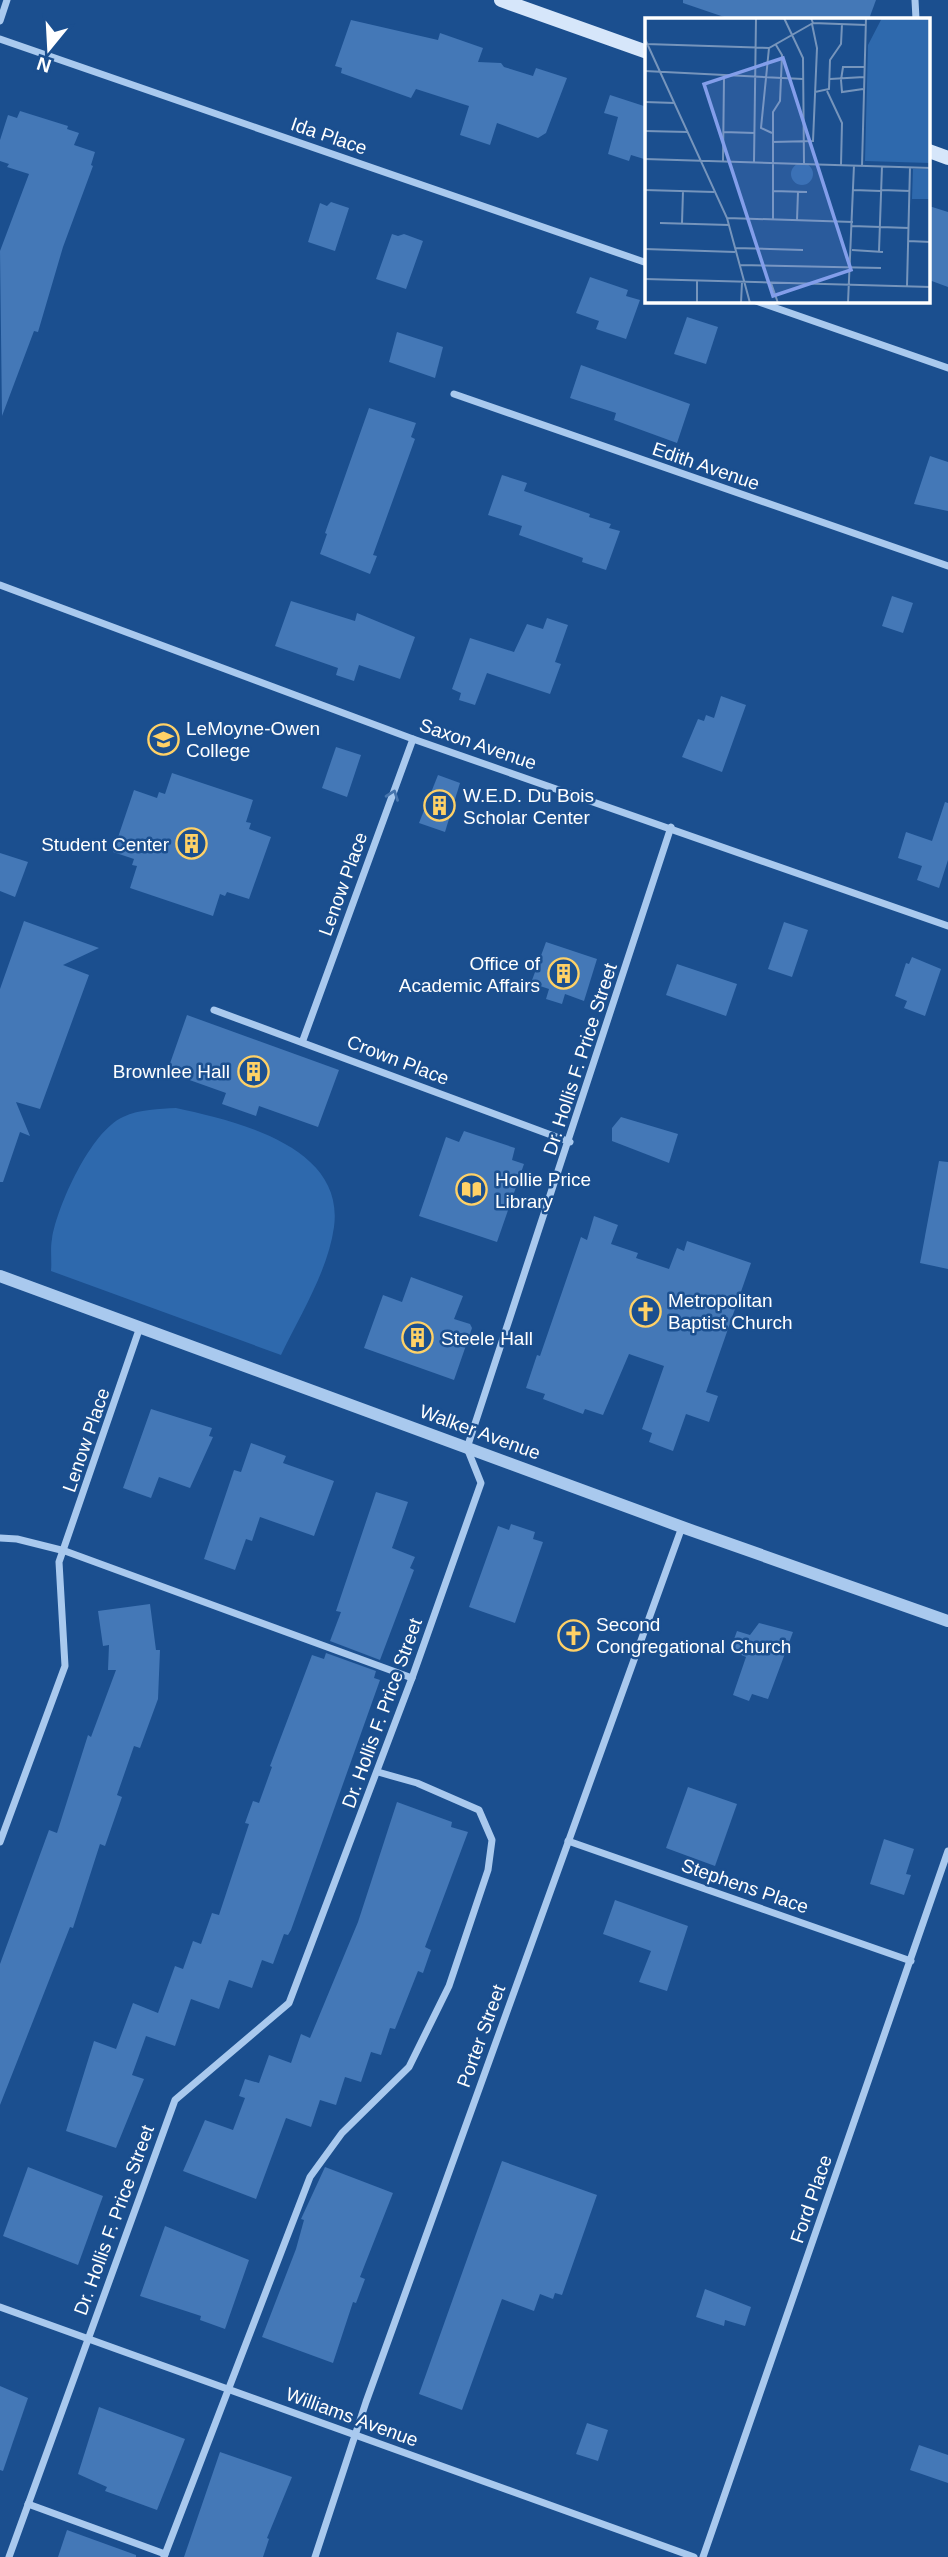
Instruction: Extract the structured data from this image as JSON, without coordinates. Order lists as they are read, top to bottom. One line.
{"streets":{"street":["Ida Place","Edith Avenue","Saxon Avenue","Lenow Place","Dr. Hollis F. Price Street","Crown Place","Walker Avenue","Stephens Place","Porter Street","Ford Place","Williams Avenue"]},"crossings":[["Saxon Avenue","Lenow Place"],["Saxon Avenue","Dr. Hollis F. Price Street"],["Lenow Place","Crown Place"],["Lenow Place","Walker Avenue"],["Dr. Hollis F. Price Street","Crown Place"],["Dr. Hollis F. Price Street","Walker Avenue"],["Dr. Hollis F. Price Street","Williams Avenue"],["Walker Avenue","Porter Street"],["Stephens Place","Porter Street"],["Stephens Place","Ford Place"],["Porter Street","Williams Avenue"]],"one_way":["Lenow Place"],"places":{"school or university":["LeMoyne-Owen College"],"building":["W.E.D. Du Bois Scholar Center","Student Center","Office of Academic Affairs","Brownlee Hall","Steele Hall"],"library":["Hollie Price Library"],"church":["Metropolitan Baptist Church","Second Congregational Church"]},"north":"bottom"}
